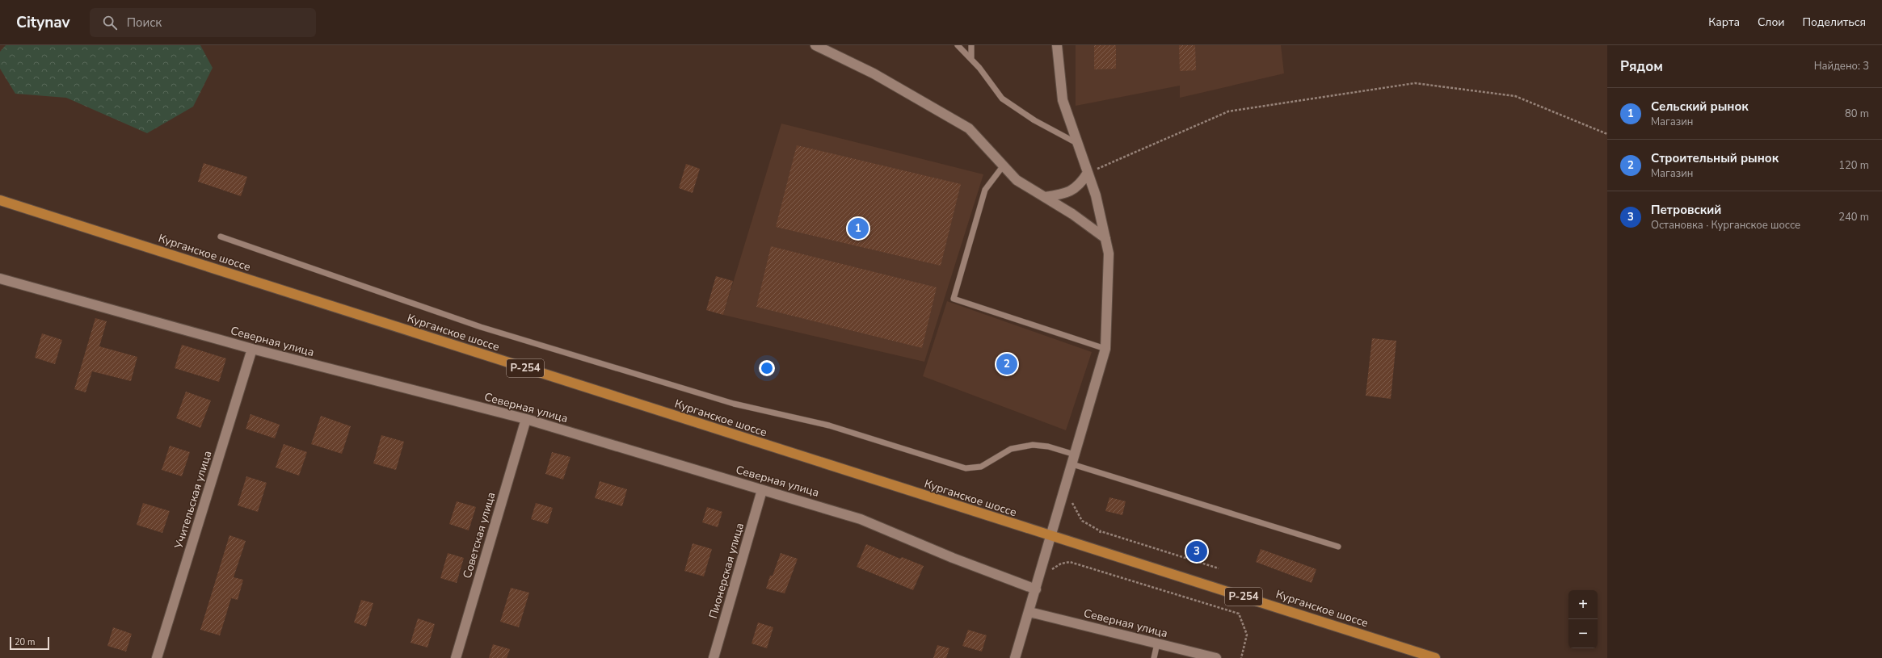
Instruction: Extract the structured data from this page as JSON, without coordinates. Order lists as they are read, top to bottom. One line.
{"streets":{"main road":["Курганское шоссе","Р-254"],"street":["Северная улица","Учительская улица","Советская улица","Пионерская улица"]},"crossings":[["Северная улица","Учительская улица"],["Северная улица","Советская улица"],["Северная улица","Пионерская улица"]],"scale_bar":"20 m","page":{"header":"Citynav","search":"Поиск","nav":["Карта","Слои","Поделиться"],"heading":["Рядом","Найдено: 3"],"list":[{"mark":"1","name":"Сельский рынок","note":"Магазин","value":"80 m"},{"mark":"2","name":"Строительный рынок","note":"Магазин","value":"120 m"},{"mark":"3","name":"Петровский","note":"Остановка · Курганское шоссе","value":"240 m"}],"pins":["1","2","3"],"map_buttons":["+","−"],"scale":"20 m"}}
